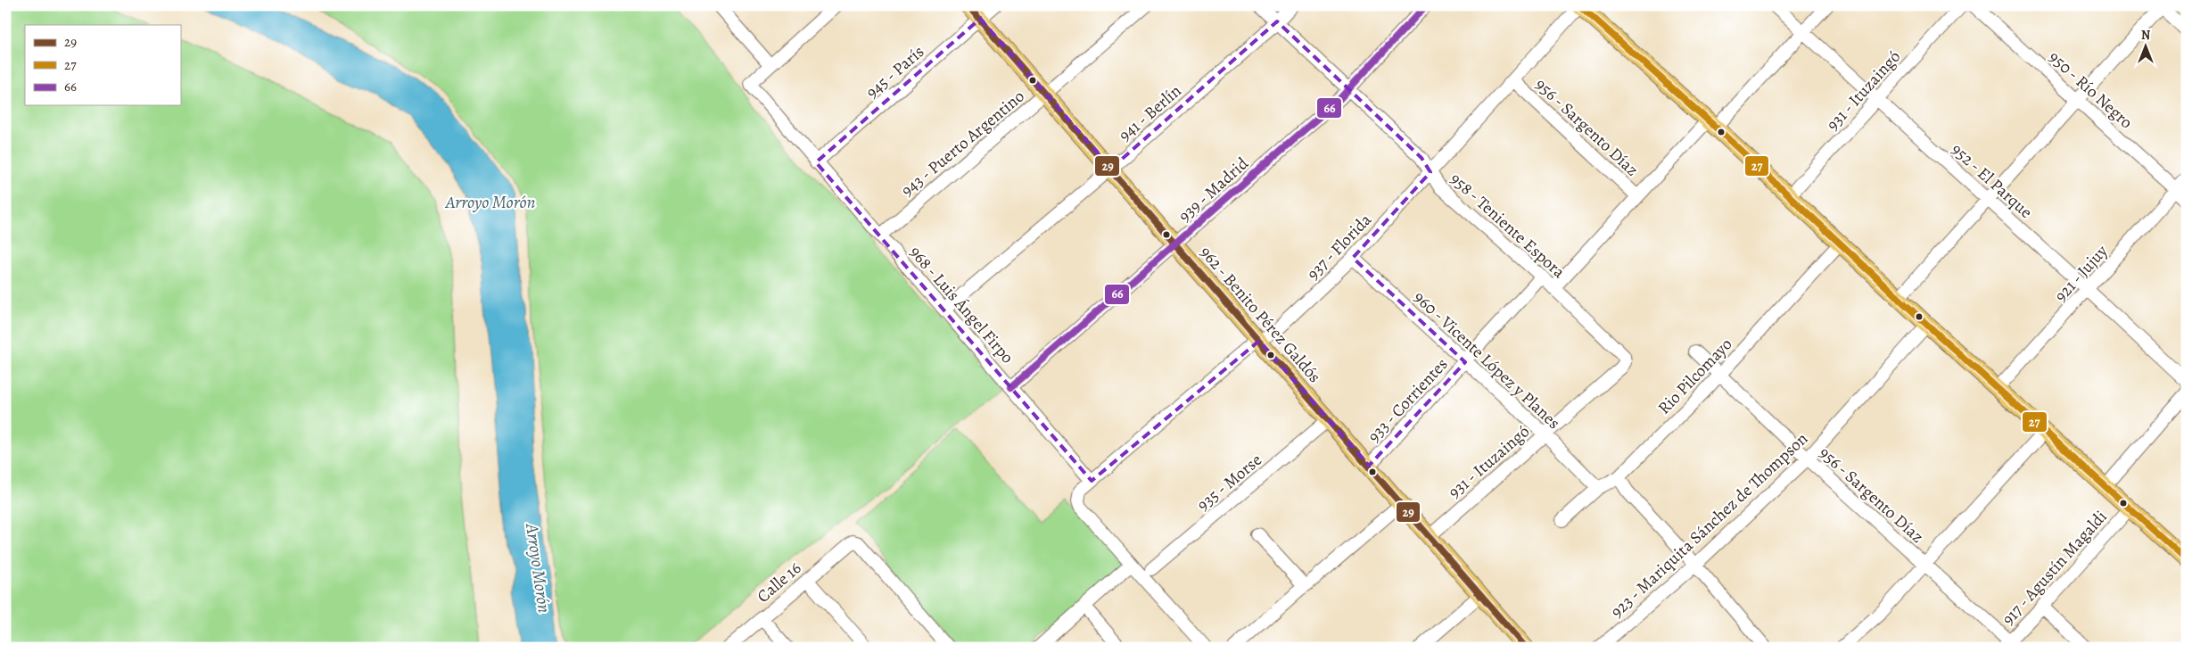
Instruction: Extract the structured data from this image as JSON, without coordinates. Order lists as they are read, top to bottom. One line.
{"streets":{"main road":["962 - Benito Pérez Galdós"],"street":["945 - París","950 - Río Negro","931 - Ituzaingó","941 - Berlín","956 - Sargento Díaz","943 - Puerto Argentino","952 - El Parque","939 - Madrid","958 - Teniente Espora","937 - Florida","921 - Jujuy","968 - Luis Ángel Firpo","960 - Vicente López y Planes","Rio Pilcomayo","933 - Corrientes","935 - Morse","923 - Mariquita Sánchez de Thompson","917 - Agustín Magaldi","Calle 16"]},"crossings":[["945 - París","968 - Luis Ángel Firpo"],["945 - París","962 - Benito Pérez Galdós"],["950 - Río Negro","921 - Jujuy"],["931 - Ituzaingó","952 - El Parque"],["931 - Ituzaingó","958 - Teniente Espora"],["931 - Ituzaingó","962 - Benito Pérez Galdós"],["931 - Ituzaingó","960 - Vicente López y Planes"],["941 - Berlín","958 - Teniente Espora"],["941 - Berlín","968 - Luis Ángel Firpo"],["941 - Berlín","962 - Benito Pérez Galdós"],["956 - Sargento Díaz","937 - Florida"],["956 - Sargento Díaz","Rio Pilcomayo"],["956 - Sargento Díaz","923 - Mariquita Sánchez de Thompson"],["956 - Sargento Díaz","917 - Agustín Magaldi"],["943 - Puerto Argentino","968 - Luis Ángel Firpo"],["943 - Puerto Argentino","962 - Benito Pérez Galdós"],["952 - El Parque","921 - Jujuy"],["939 - Madrid","958 - Teniente Espora"],["939 - Madrid","968 - Luis Ángel Firpo"],["939 - Madrid","962 - Benito Pérez Galdós"],["958 - Teniente Espora","937 - Florida"],["958 - Teniente Espora","933 - Corrientes"],["937 - Florida","968 - Luis Ángel Firpo"],["937 - Florida","962 - Benito Pérez Galdós"],["937 - Florida","960 - Vicente López y Planes"],["962 - Benito Pérez Galdós","933 - Corrientes"],["962 - Benito Pérez Galdós","935 - Morse"],["960 - Vicente López y Planes","Rio Pilcomayo"],["960 - Vicente López y Planes","933 - Corrientes"]],"water":["Arroyo Morón"],"lines":["transit line 29","transit line 27","transit line 66"],"legend":["29","27","66"],"north":"top"}
